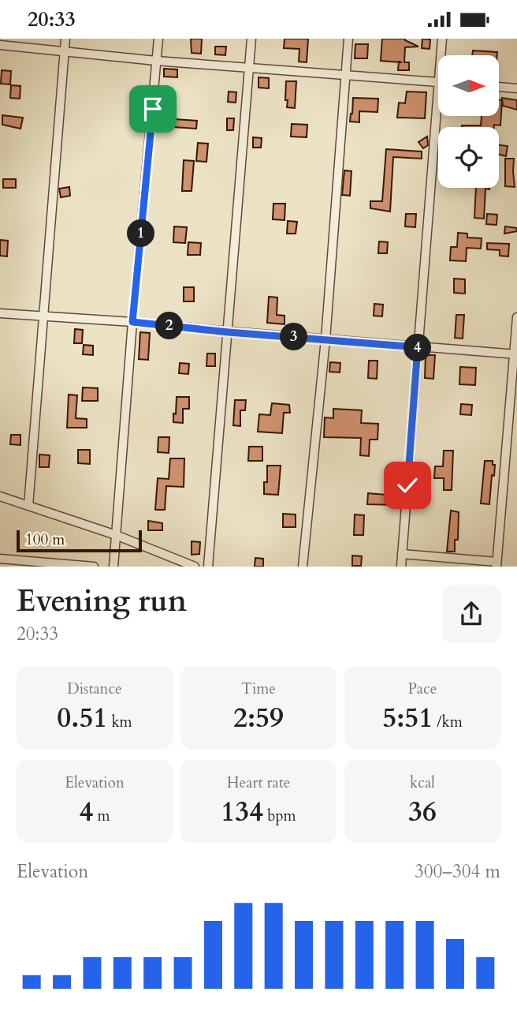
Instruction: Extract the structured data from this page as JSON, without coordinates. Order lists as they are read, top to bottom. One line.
{"scale_bar":"100 m","north":"right","page":{"status":"20:33","pins":["1","2","3","4"],"scale":"100 m","heading":["Evening run","20:33"],"stats":[["Distance","0.51 km"],["Time","2:59"],["Pace","5:51 /km"],["Elevation","4 m"],["Heart rate","134 bpm"],["kcal","36"]],"chart":["Elevation","300–304 m"]}}
